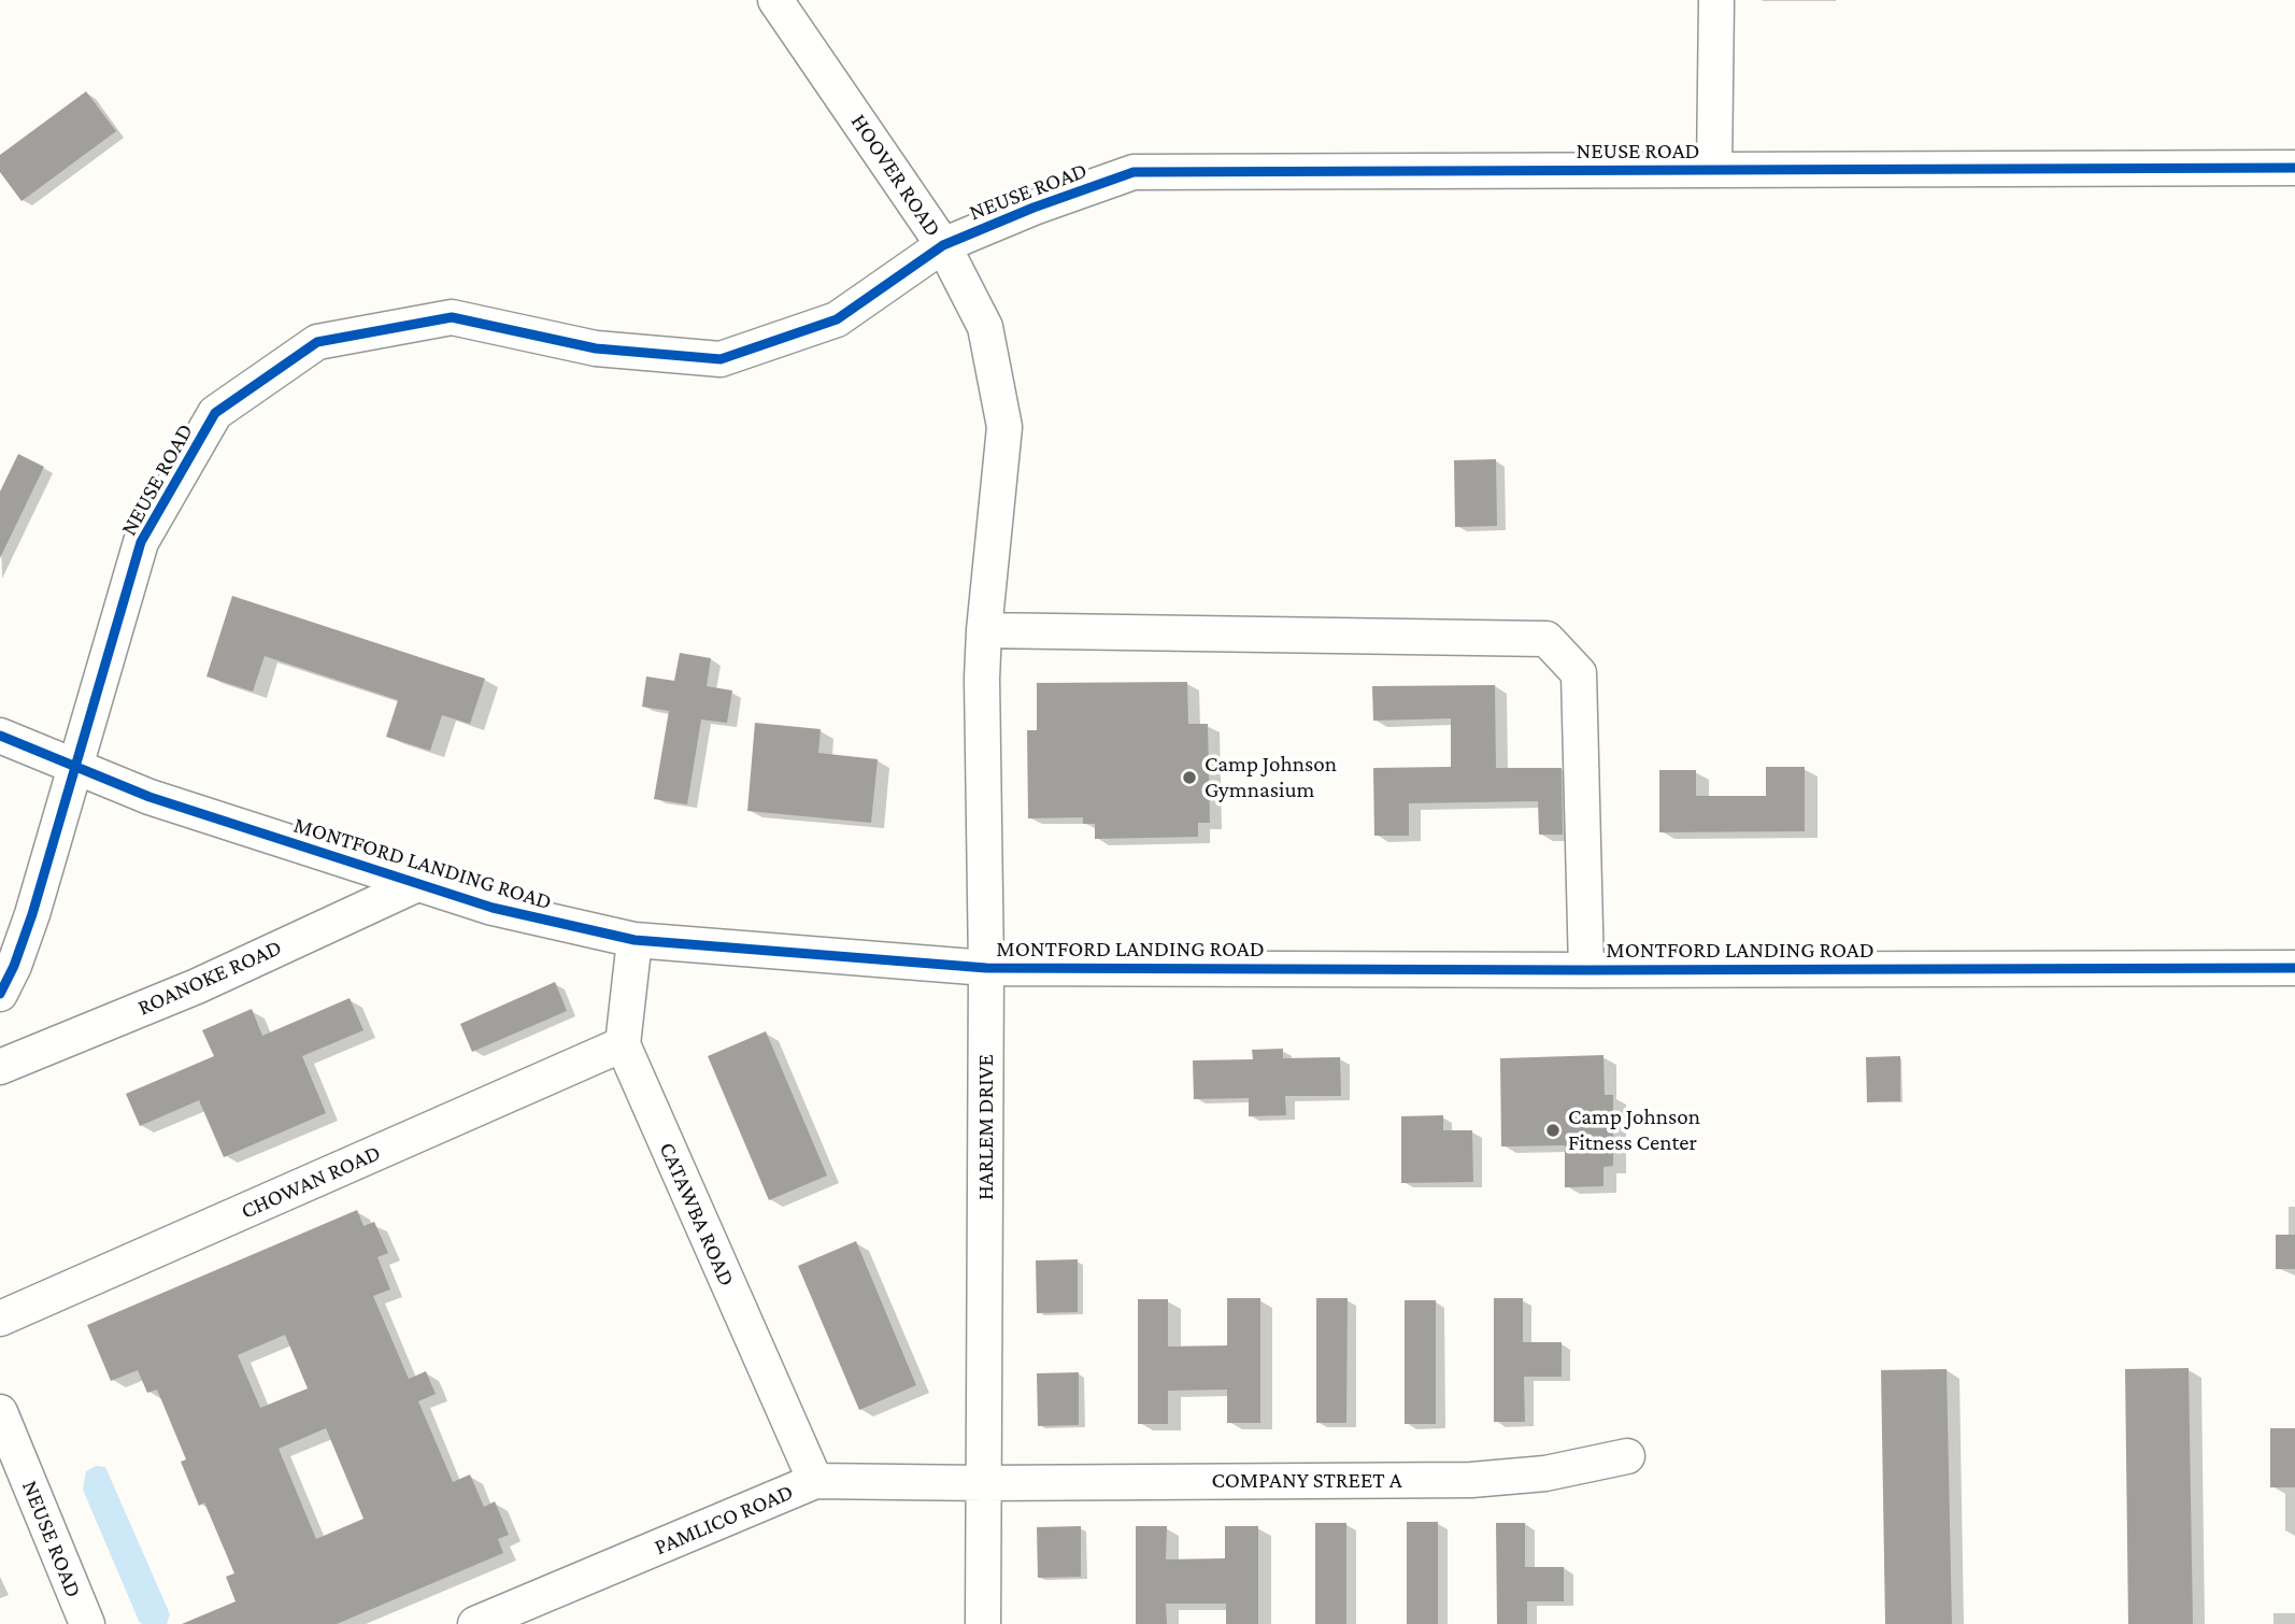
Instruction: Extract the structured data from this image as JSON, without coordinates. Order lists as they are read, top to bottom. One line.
{"streets":{"street":["NEUSE ROAD","HOOVER ROAD","MONTFORD LANDING ROAD","ROANOKE ROAD","HARLEM DRIVE","CHOWAN ROAD","CATAWBA ROAD","COMPANY STREET A","PAMLICO ROAD"]},"crossings":[["NEUSE ROAD","HOOVER ROAD"],["NEUSE ROAD","MONTFORD LANDING ROAD"],["HOOVER ROAD","HARLEM DRIVE"],["MONTFORD LANDING ROAD","ROANOKE ROAD"],["MONTFORD LANDING ROAD","HARLEM DRIVE"],["HARLEM DRIVE","COMPANY STREET A"],["HARLEM DRIVE","PAMLICO ROAD"],["CHOWAN ROAD","CATAWBA ROAD"],["CATAWBA ROAD","PAMLICO ROAD"],["COMPANY STREET A","PAMLICO ROAD"]],"places":["Camp Johnson Gymnasium","Camp Johnson Fitness Center"]}
